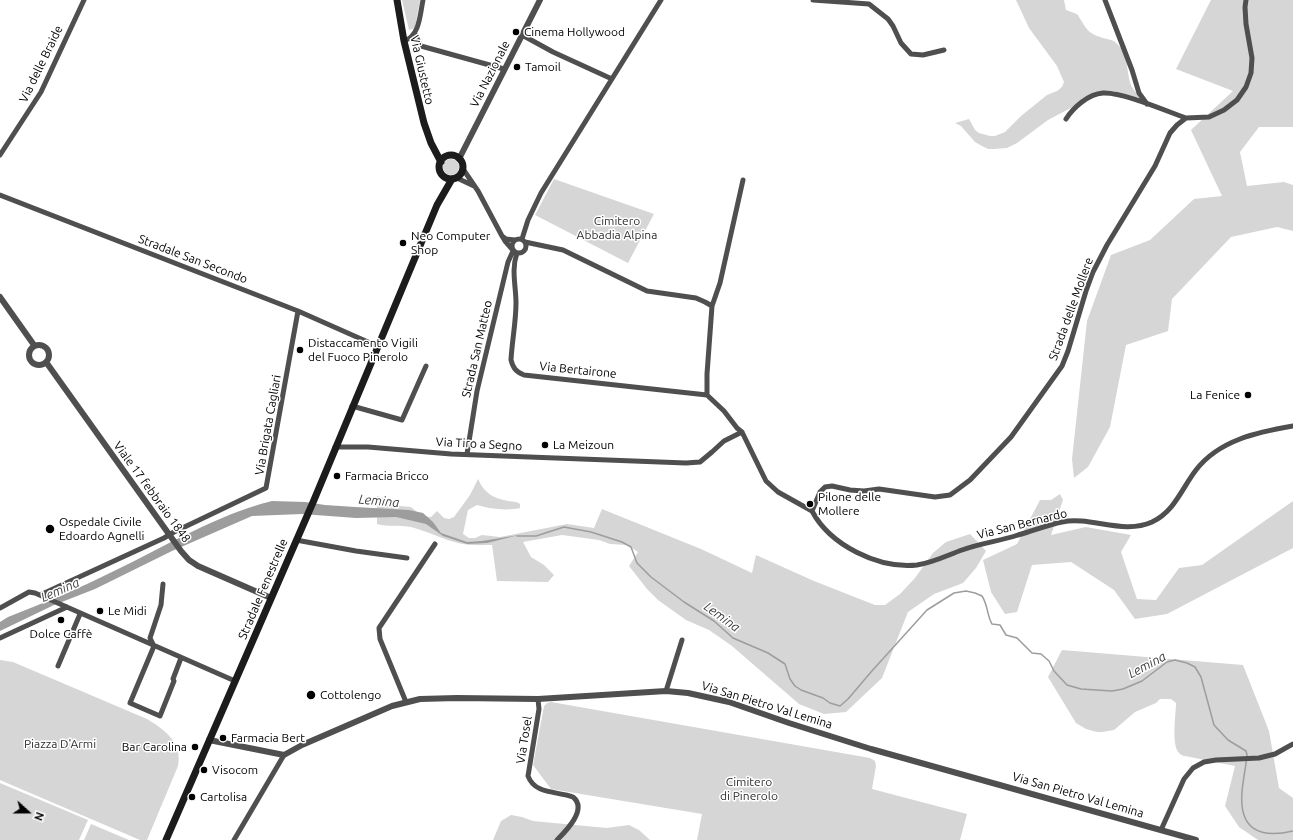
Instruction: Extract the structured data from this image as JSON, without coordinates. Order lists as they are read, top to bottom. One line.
{"streets":{"main road":["Via Giustetto","Stradale Fenestrelle"],"street":["Via delle Braide","Via Nazionale","Stradale San Secondo","Strada delle Mollere","Strada San Matteo","Via Bertairone","Via Brigata Cagliari","Via Tiro a Segno","Viale 17 febbraio 1848","Via San Bernardo","Via San Pietro Val Lemina","Via Tosel"]},"crossings":[["Via Giustetto","Via Nazionale"],["Stradale San Secondo","Via Brigata Cagliari"],["Stradale San Secondo","Stradale Fenestrelle"],["Strada delle Mollere","Via San Bernardo"],["Strada San Matteo","Via Bertairone"],["Strada San Matteo","Via Tiro a Segno"],["Via Brigata Cagliari","Viale 17 febbraio 1848"],["Via Tiro a Segno","Stradale Fenestrelle"],["Viale 17 febbraio 1848","Stradale Fenestrelle"],["Via San Pietro Val Lemina","Via Tosel"]],"water":["Lemina"],"parks":["Cimitero Abbadia Alpina","Piazza D'Armi","Cimitero di Pinerolo"],"places":["Cinema Hollywood","Tamoil","Neo Computer Shop","Distaccamento Vigili del Fuoco Pinerolo","La Fenice","La Meizoun","Farmacia Bricco","Pilone delle Mollere","Ospedale Civile Edoardo Agnelli","Le Midi","Dolce Caffè","Cottolengo","Farmacia Bert","Bar Carolina","Visocom","Cartolisa"],"north":"right"}
